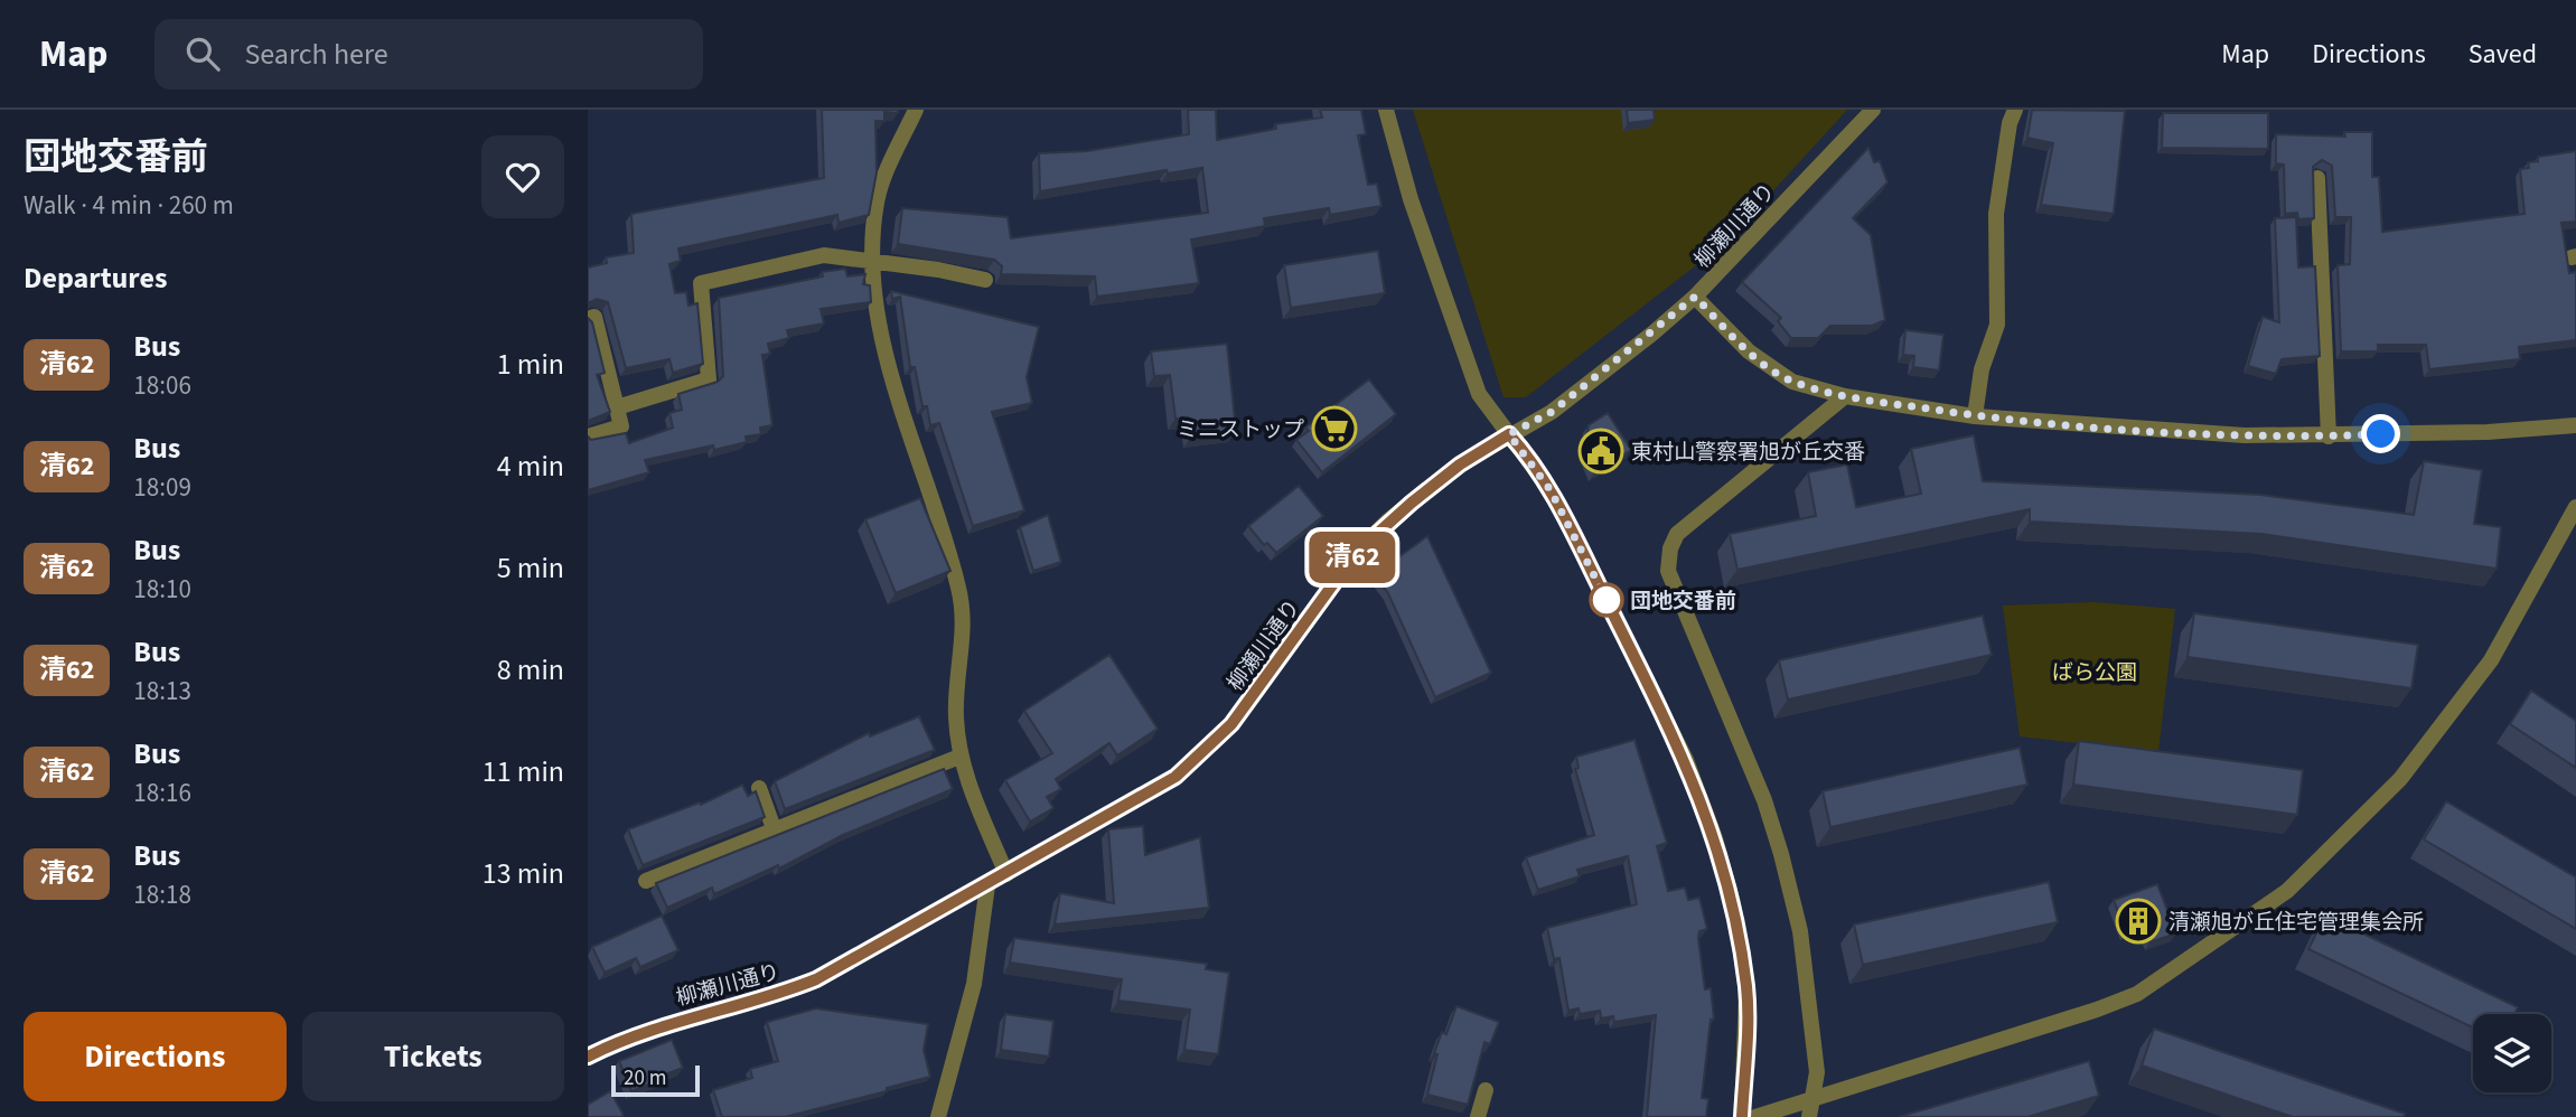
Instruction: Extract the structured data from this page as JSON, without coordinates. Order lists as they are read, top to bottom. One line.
{"streets":{"street":["柳瀬川通り"]},"parks":["ばら公園"],"places":{"supermarket":["ミニストップ"],"public building":["東村山警察署旭が丘交番"],"other":["団地交番前"],"building":["清瀬旭が丘住宅管理集会所"]},"lines":["bus line 清62"],"scale_bar":"20 m","page":{"header":"Map","search":"Search here","nav":["Map","Directions","Saved"],"heading":[["団地交番前","Walk · 4 min · 260 m"],"Departures"],"on_map":"清62","list":[{"mark":"清62","name":"Bus","note":"18:06","value":"1 min"},{"mark":"清62","name":"Bus","note":"18:09","value":"4 min"},{"mark":"清62","name":"Bus","note":"18:10","value":"5 min"},{"mark":"清62","name":"Bus","note":"18:13","value":"8 min"},{"mark":"清62","name":"Bus","note":"18:16","value":"11 min"},{"mark":"清62","name":"Bus","note":"18:18","value":"13 min"}],"buttons":["Directions","Tickets"],"scale":"20 m"}}
